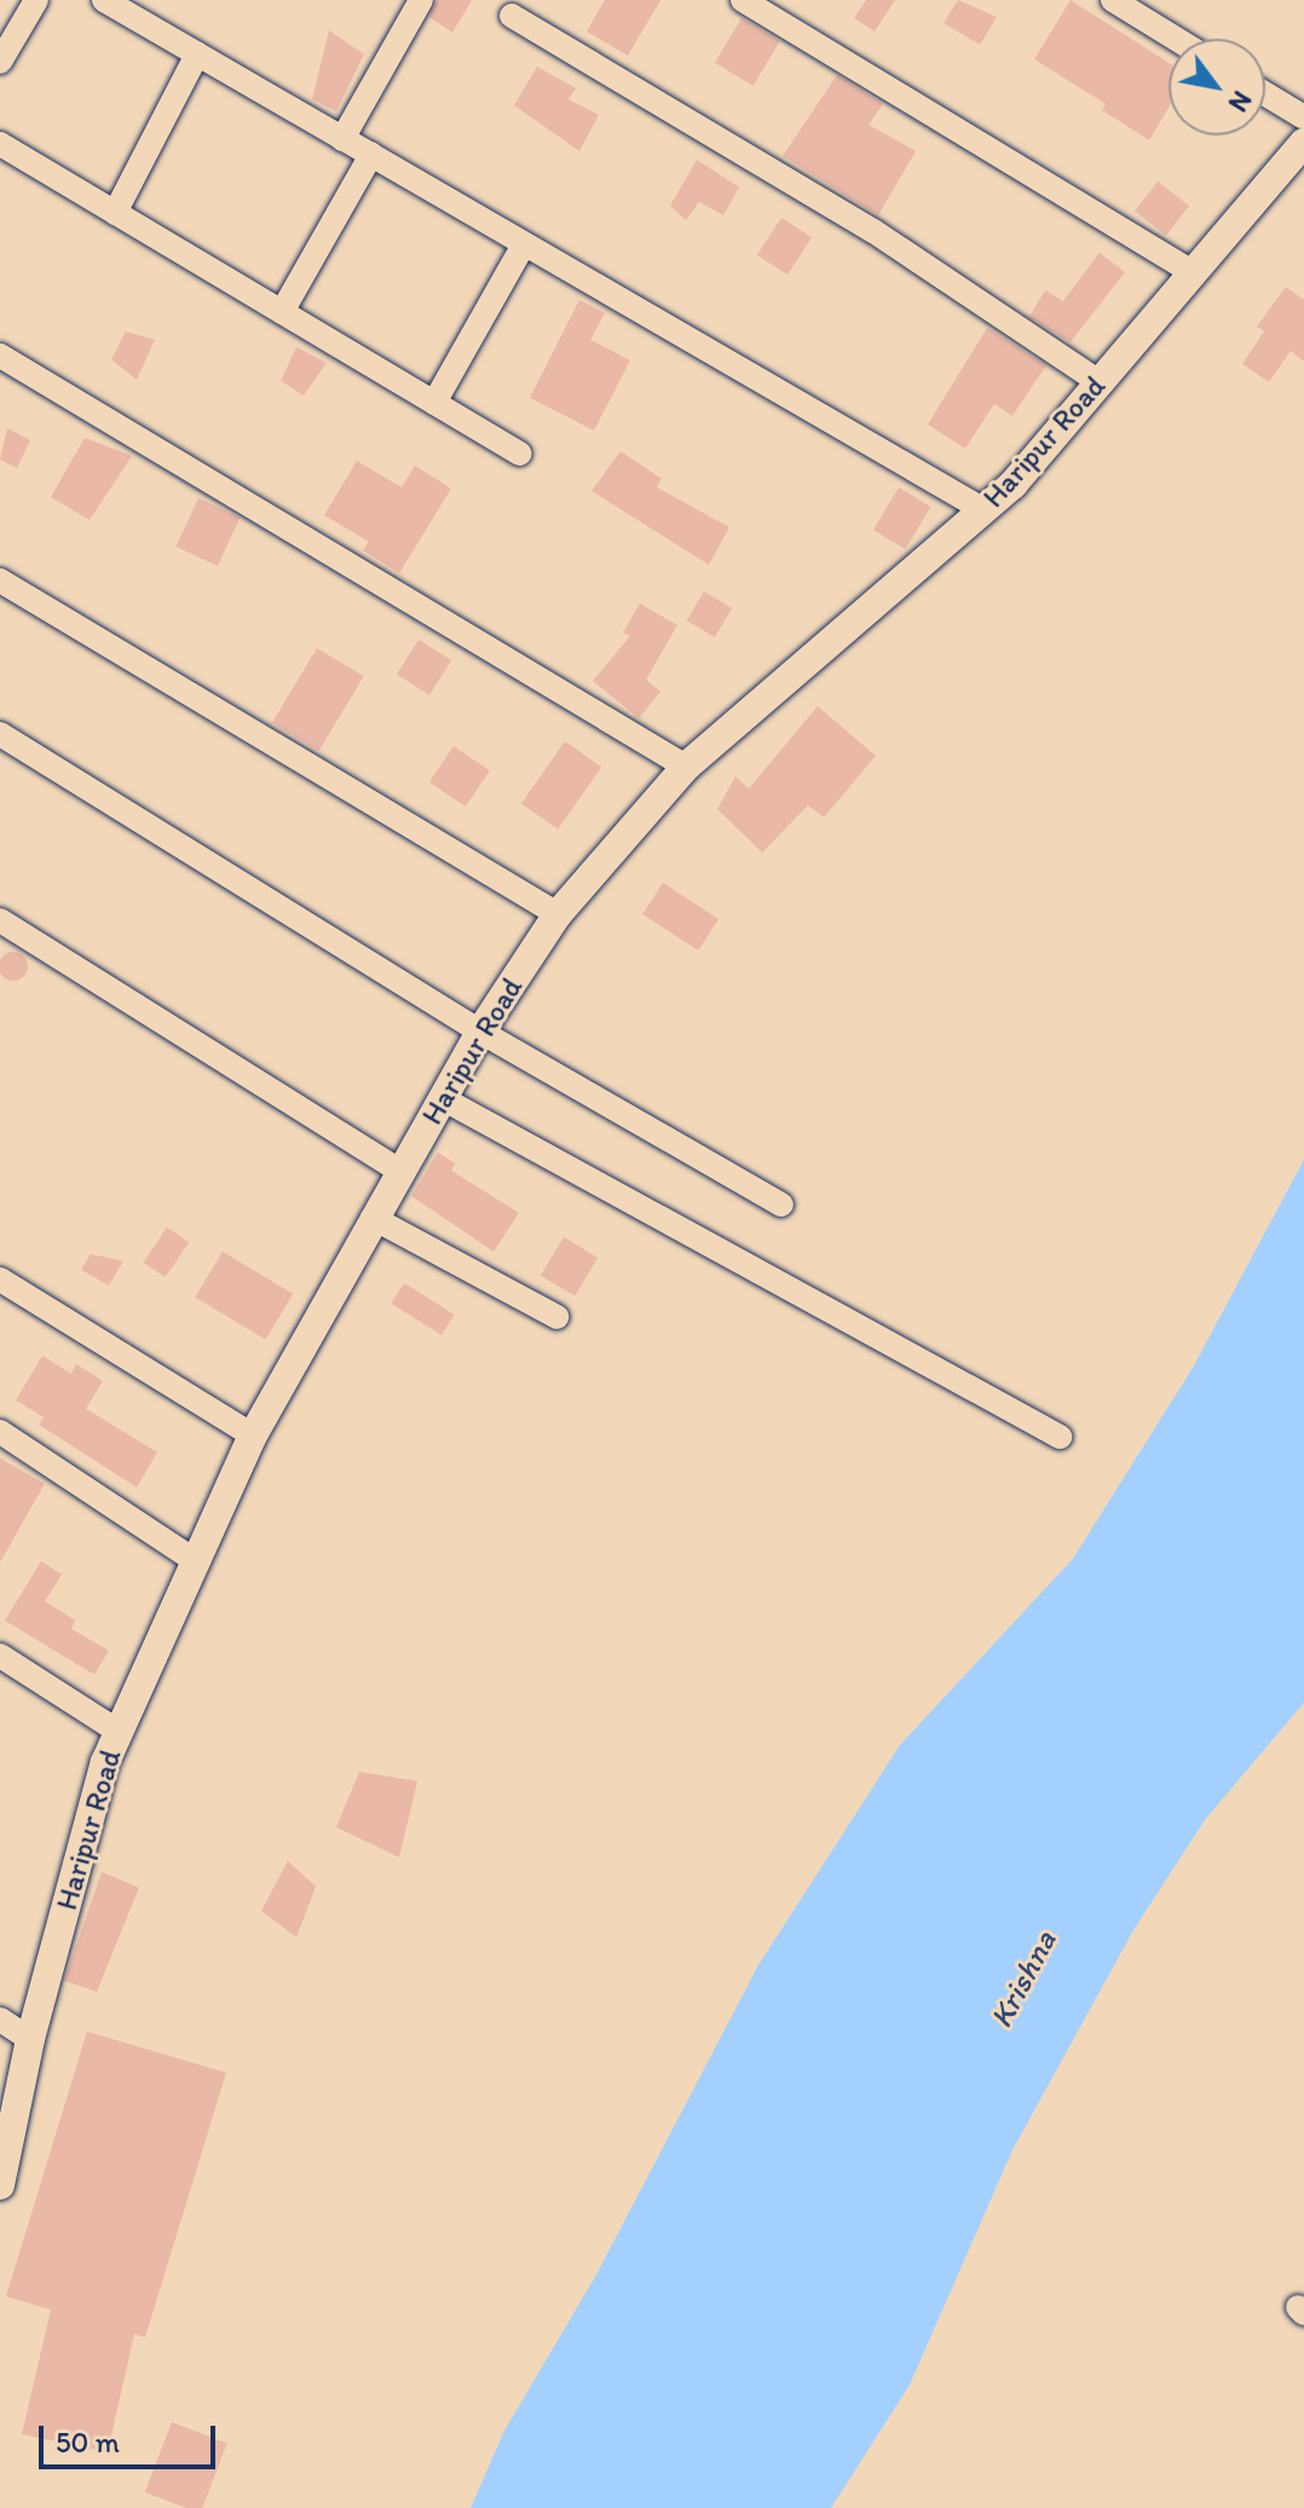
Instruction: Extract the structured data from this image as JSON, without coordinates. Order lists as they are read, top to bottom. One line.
{"streets":{"street":["Haripur Road"]},"water":["Krishna"],"scale_bar":"50 m","north":"bottom right"}
